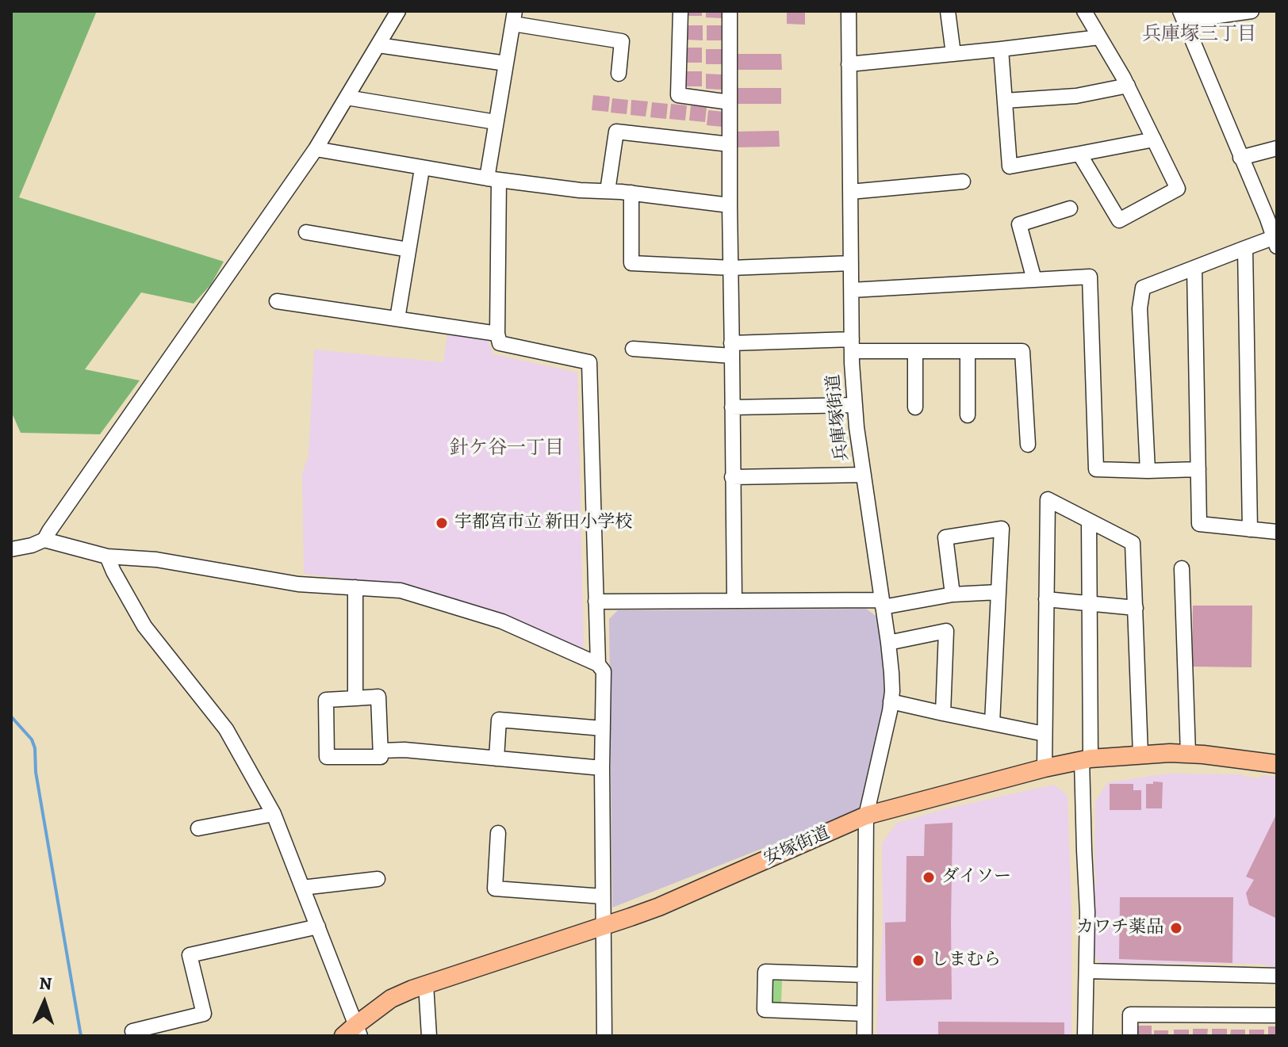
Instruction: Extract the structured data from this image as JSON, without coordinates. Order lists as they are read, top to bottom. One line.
{"streets":{"main road":["安塚街道"],"street":["兵庫塚街道"]},"crossings":[["兵庫塚街道","安塚街道"]],"districts":["兵庫塚三丁目","針ケ谷一丁目"],"places":["宇都宮市立 新田小学校","ダイソー","カワチ薬品","しまむら"],"north":"top"}
